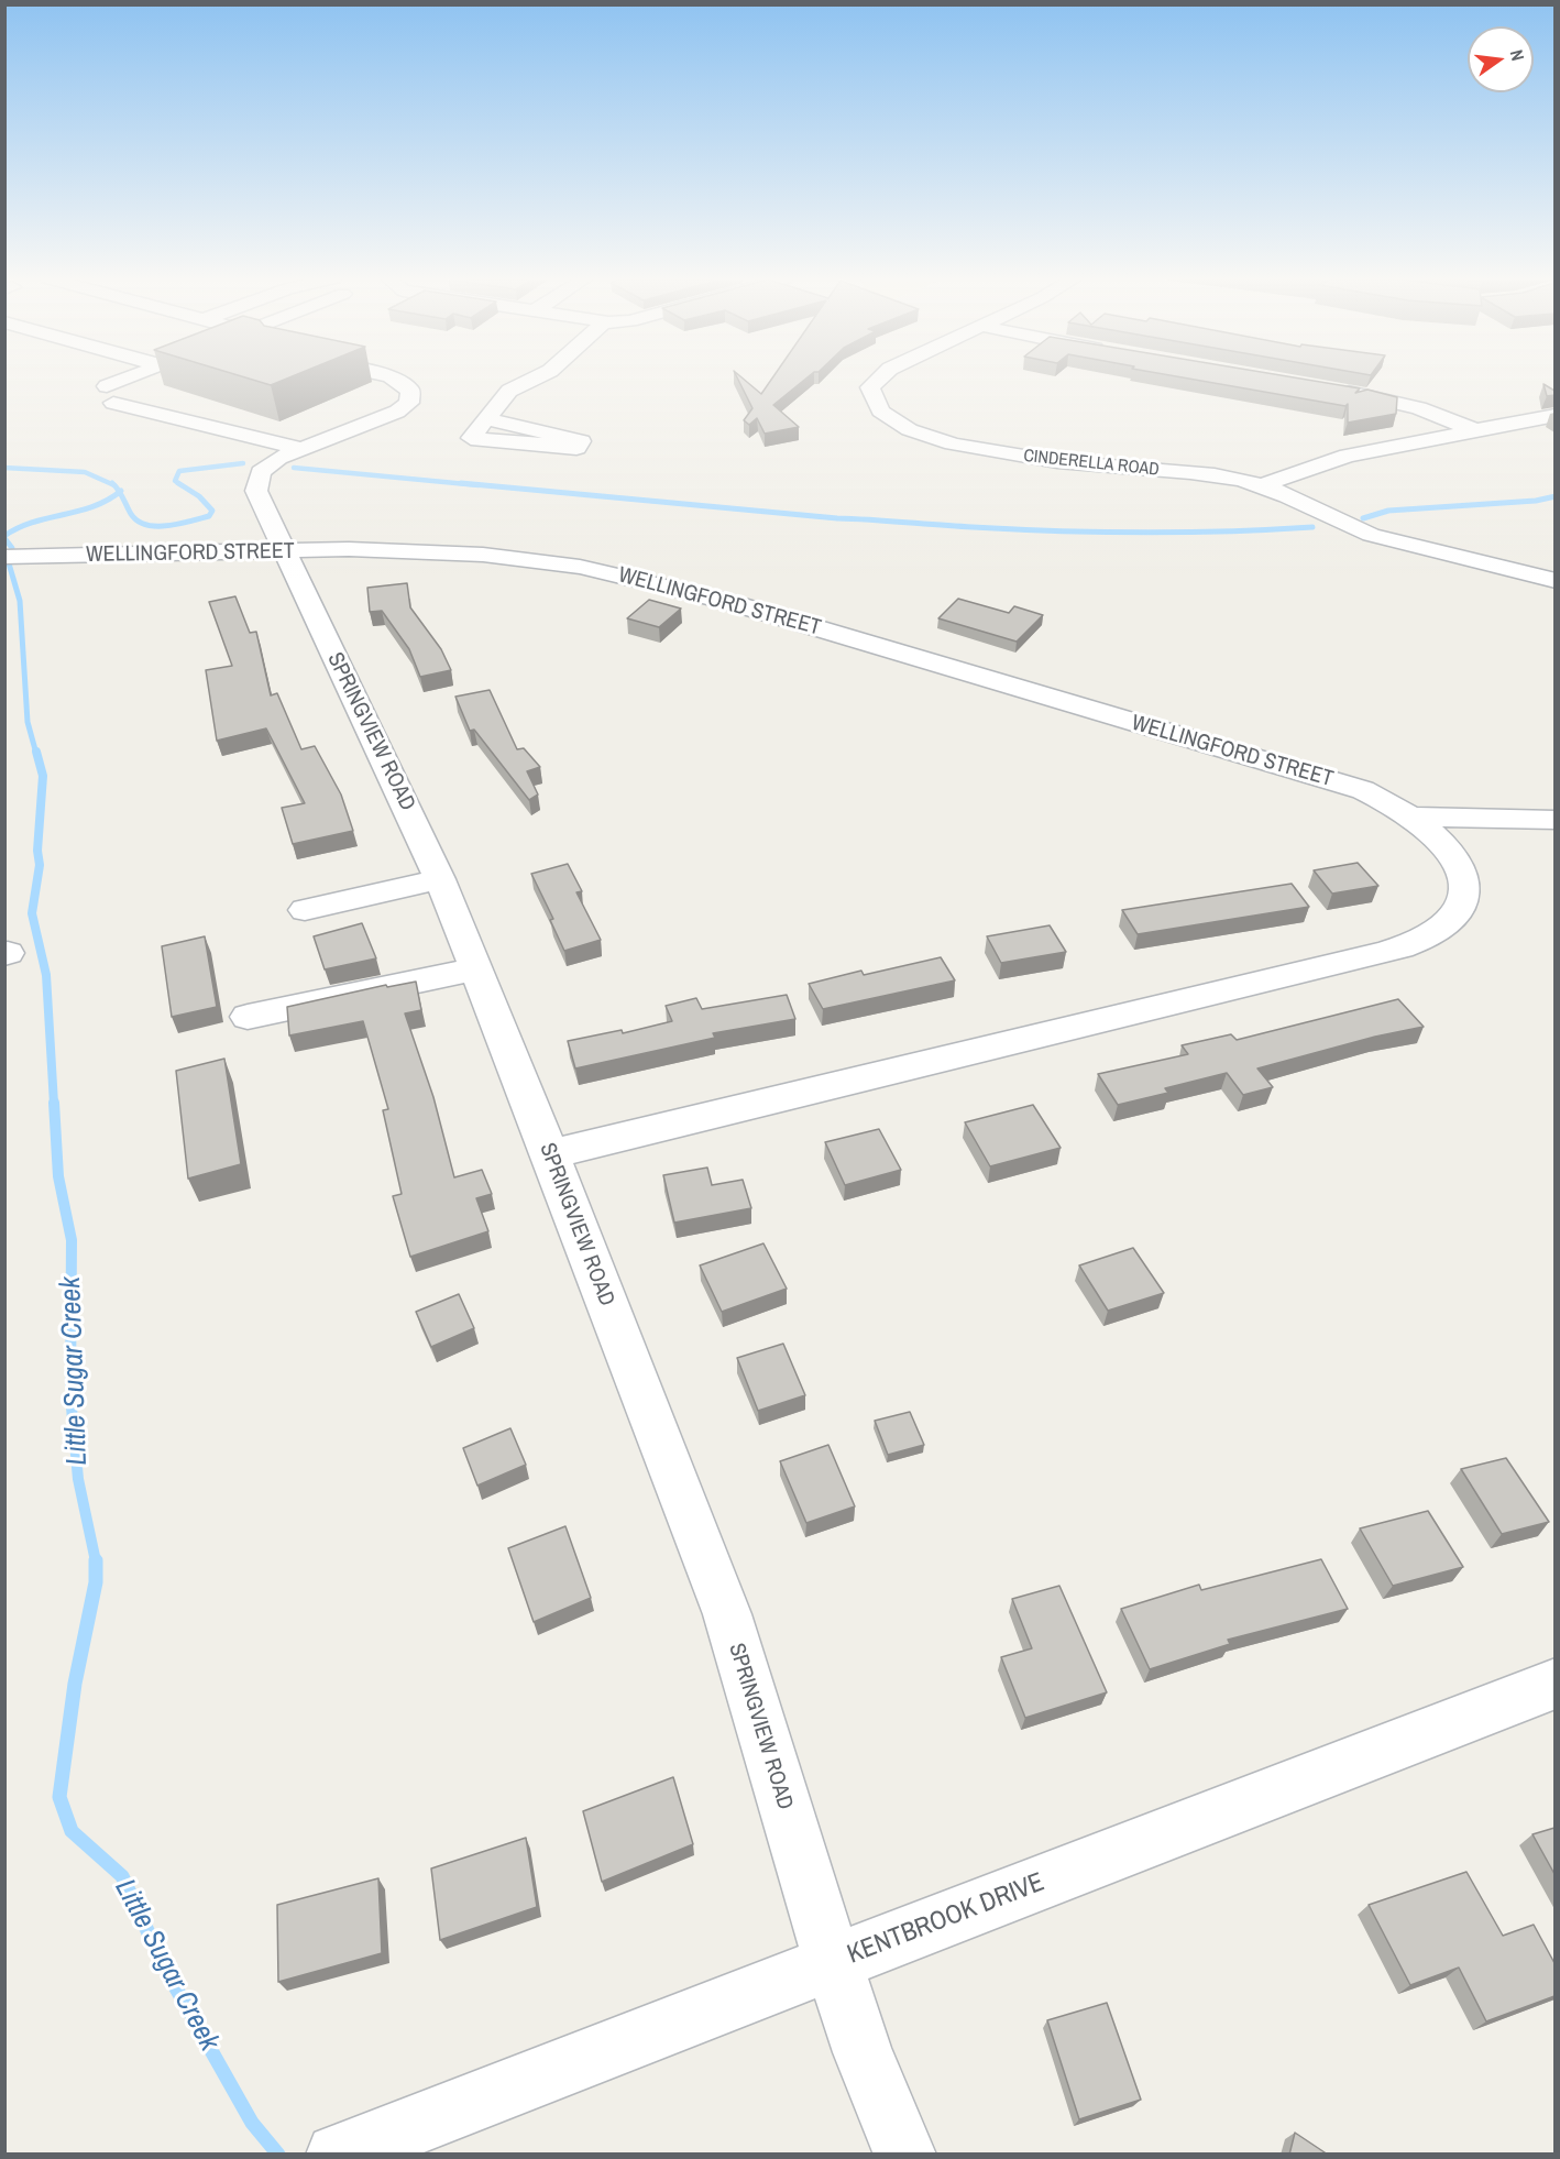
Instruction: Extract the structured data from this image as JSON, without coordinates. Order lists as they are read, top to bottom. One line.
{"streets":{"street":["CINDERELLA ROAD","WELLINGFORD STREET","SPRINGVIEW ROAD","KENTBROOK DRIVE"]},"crossings":[["WELLINGFORD STREET","SPRINGVIEW ROAD"],["SPRINGVIEW ROAD","KENTBROOK DRIVE"]],"water":["Little Sugar Creek"],"north":"right"}
